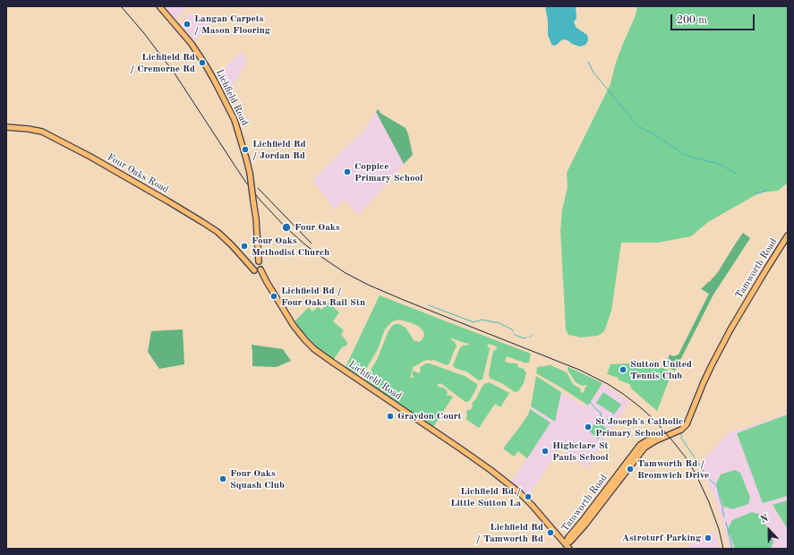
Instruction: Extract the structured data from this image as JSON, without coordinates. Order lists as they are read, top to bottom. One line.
{"streets":{"main road":["Lichfield Road","Four Oaks Road","Tamworth Road"]},"crossings":[["Lichfield Road","Four Oaks Road"],["Lichfield Road","Tamworth Road"]],"places":["Langan Carpets / Mason Flooring","Lichfield Rd / Cremorne Rd","Lichfield Rd / Jordan Rd","Coppice Primary School","Four Oaks","Four Oaks Methodist Church","Lichfield Rd / Four Oaks Rail Stn","Sutton United Tennis Club","Graydon Court","St Joseph's Catholic Primary School","Highclare St Pauls School","Tamworth Rd / Bromwich Drive","Four Oaks Squash Club","Lichfield Rd / Little Sutton La","Lichfield Rd / Tamworth Rd","Astroturf Parking"],"scale_bar":"200 m","north":"top"}
